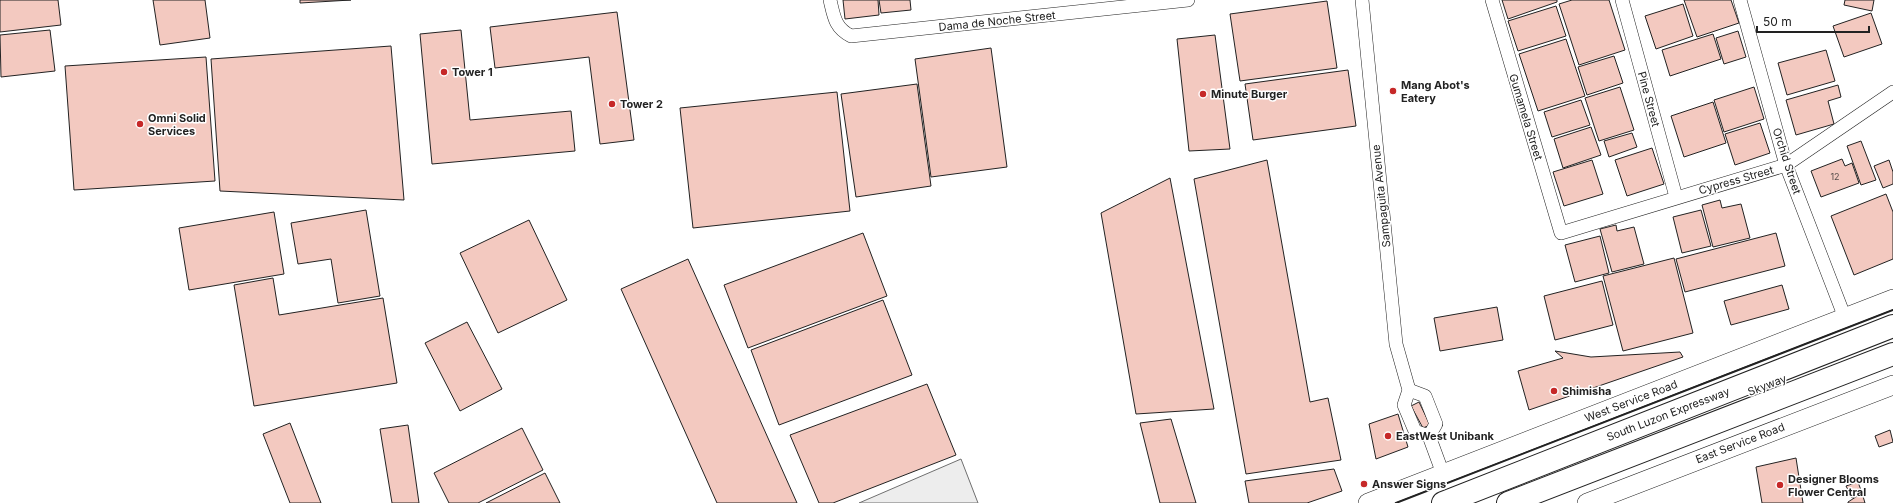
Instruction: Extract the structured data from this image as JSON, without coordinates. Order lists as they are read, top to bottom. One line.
{"streets":{"highway":["Skyway","South Luzon Expressway"],"main road":["West Service Road","East Service Road"],"street":["Dama de Noche Street","Pine Street","Gumamela Street","Orchid Street","Cypress Street","Sampaguita Avenue"]},"crossings":[["Pine Street","Cypress Street"],["Gumamela Street","Cypress Street"],["Orchid Street","Cypress Street"],["Orchid Street","West Service Road"]],"places":["Tower 1","Mang Abot's Eatery","Minute Burger","Tower 2","Omni Solid Services","Shimisha","EastWest Unibank","Answer Signs","Designer Blooms Flower Central"],"house_numbers":["12"],"scale_bar":"50 m"}
